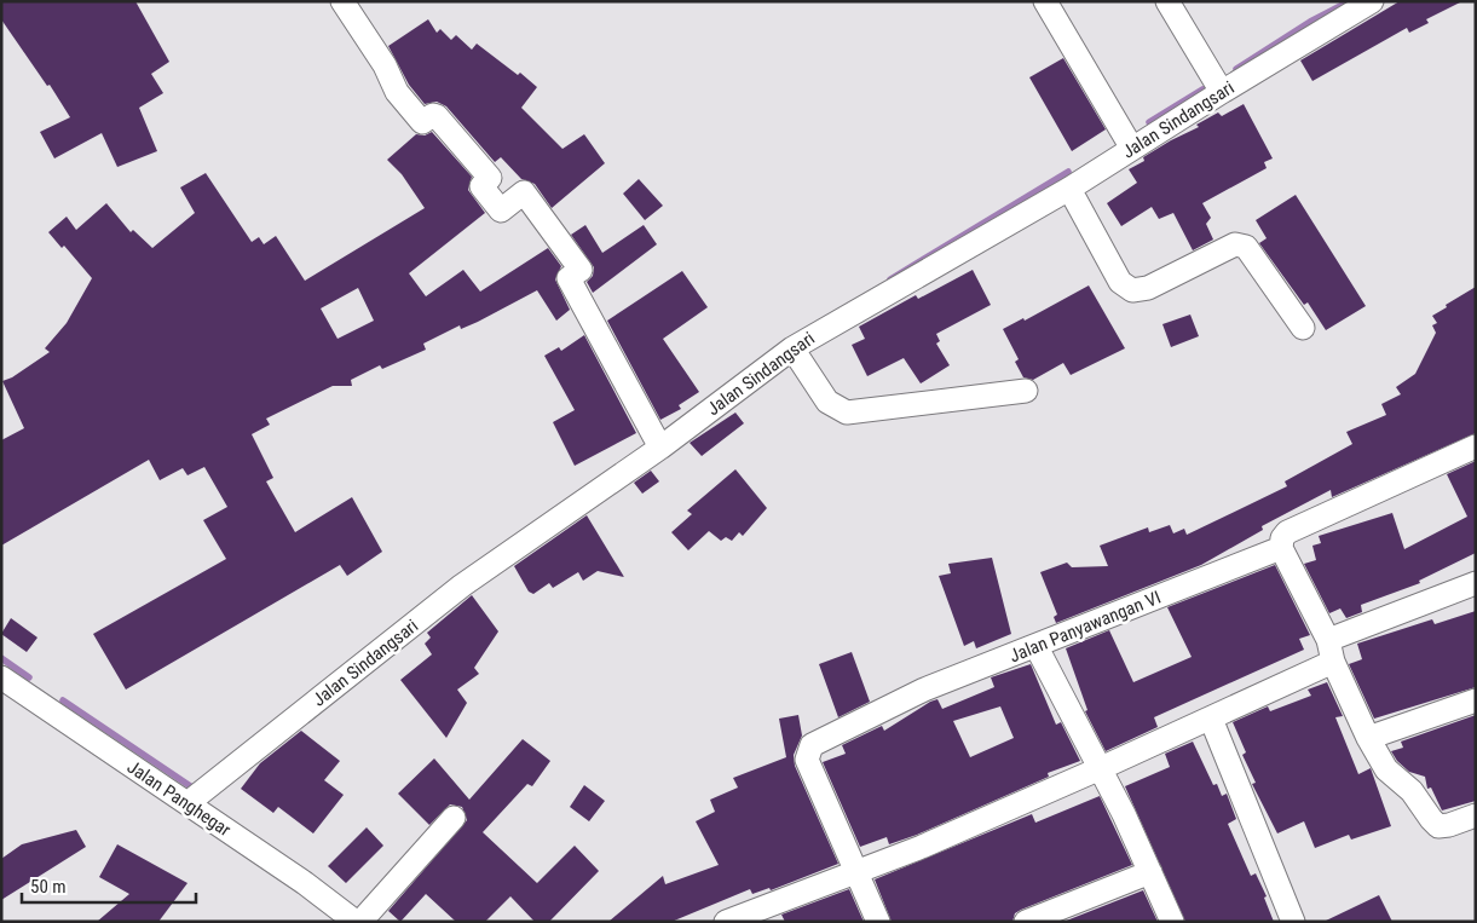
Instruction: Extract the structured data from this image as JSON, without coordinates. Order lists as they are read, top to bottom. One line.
{"streets":{"street":["Jalan Sindangsari","Jalan Panyawangan VI","Jalan Panghegar"]},"crossings":[["Jalan Sindangsari","Jalan Panghegar"]],"scale_bar":"50 m"}
